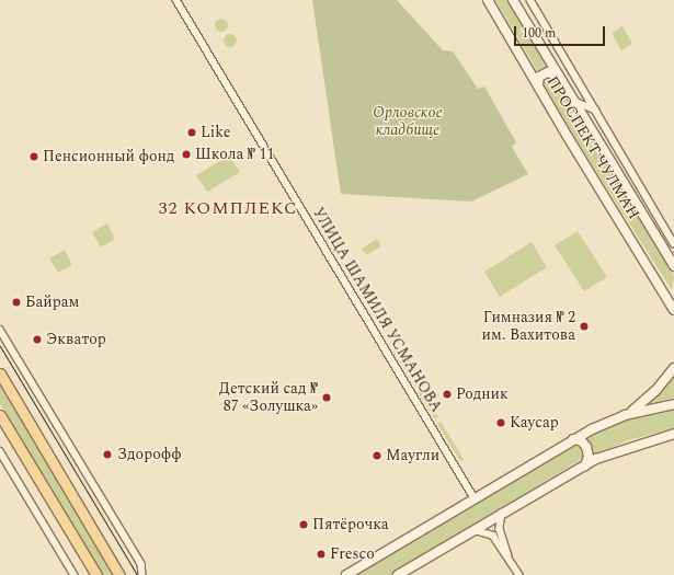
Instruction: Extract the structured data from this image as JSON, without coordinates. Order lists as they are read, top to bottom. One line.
{"streets":{"main road":["ПРОСПЕКТ ЧУЛМАН"],"street":["УЛИЦА ШАМИЛЯ УСМАНОВА"]},"districts":["32 КОМПЛЕКС"],"parks":["Орловское кладбище"],"places":["Like","Школа № 11","Пенсионный фонд","Байрам","Гимназия № 2 им. Вахитова","Экватор","Родник","Детский сад № 87 «Золушка»","Каусар","Здорофф","Маугли","Пятёрочка","Fresco"],"scale_bar":"100 m"}
